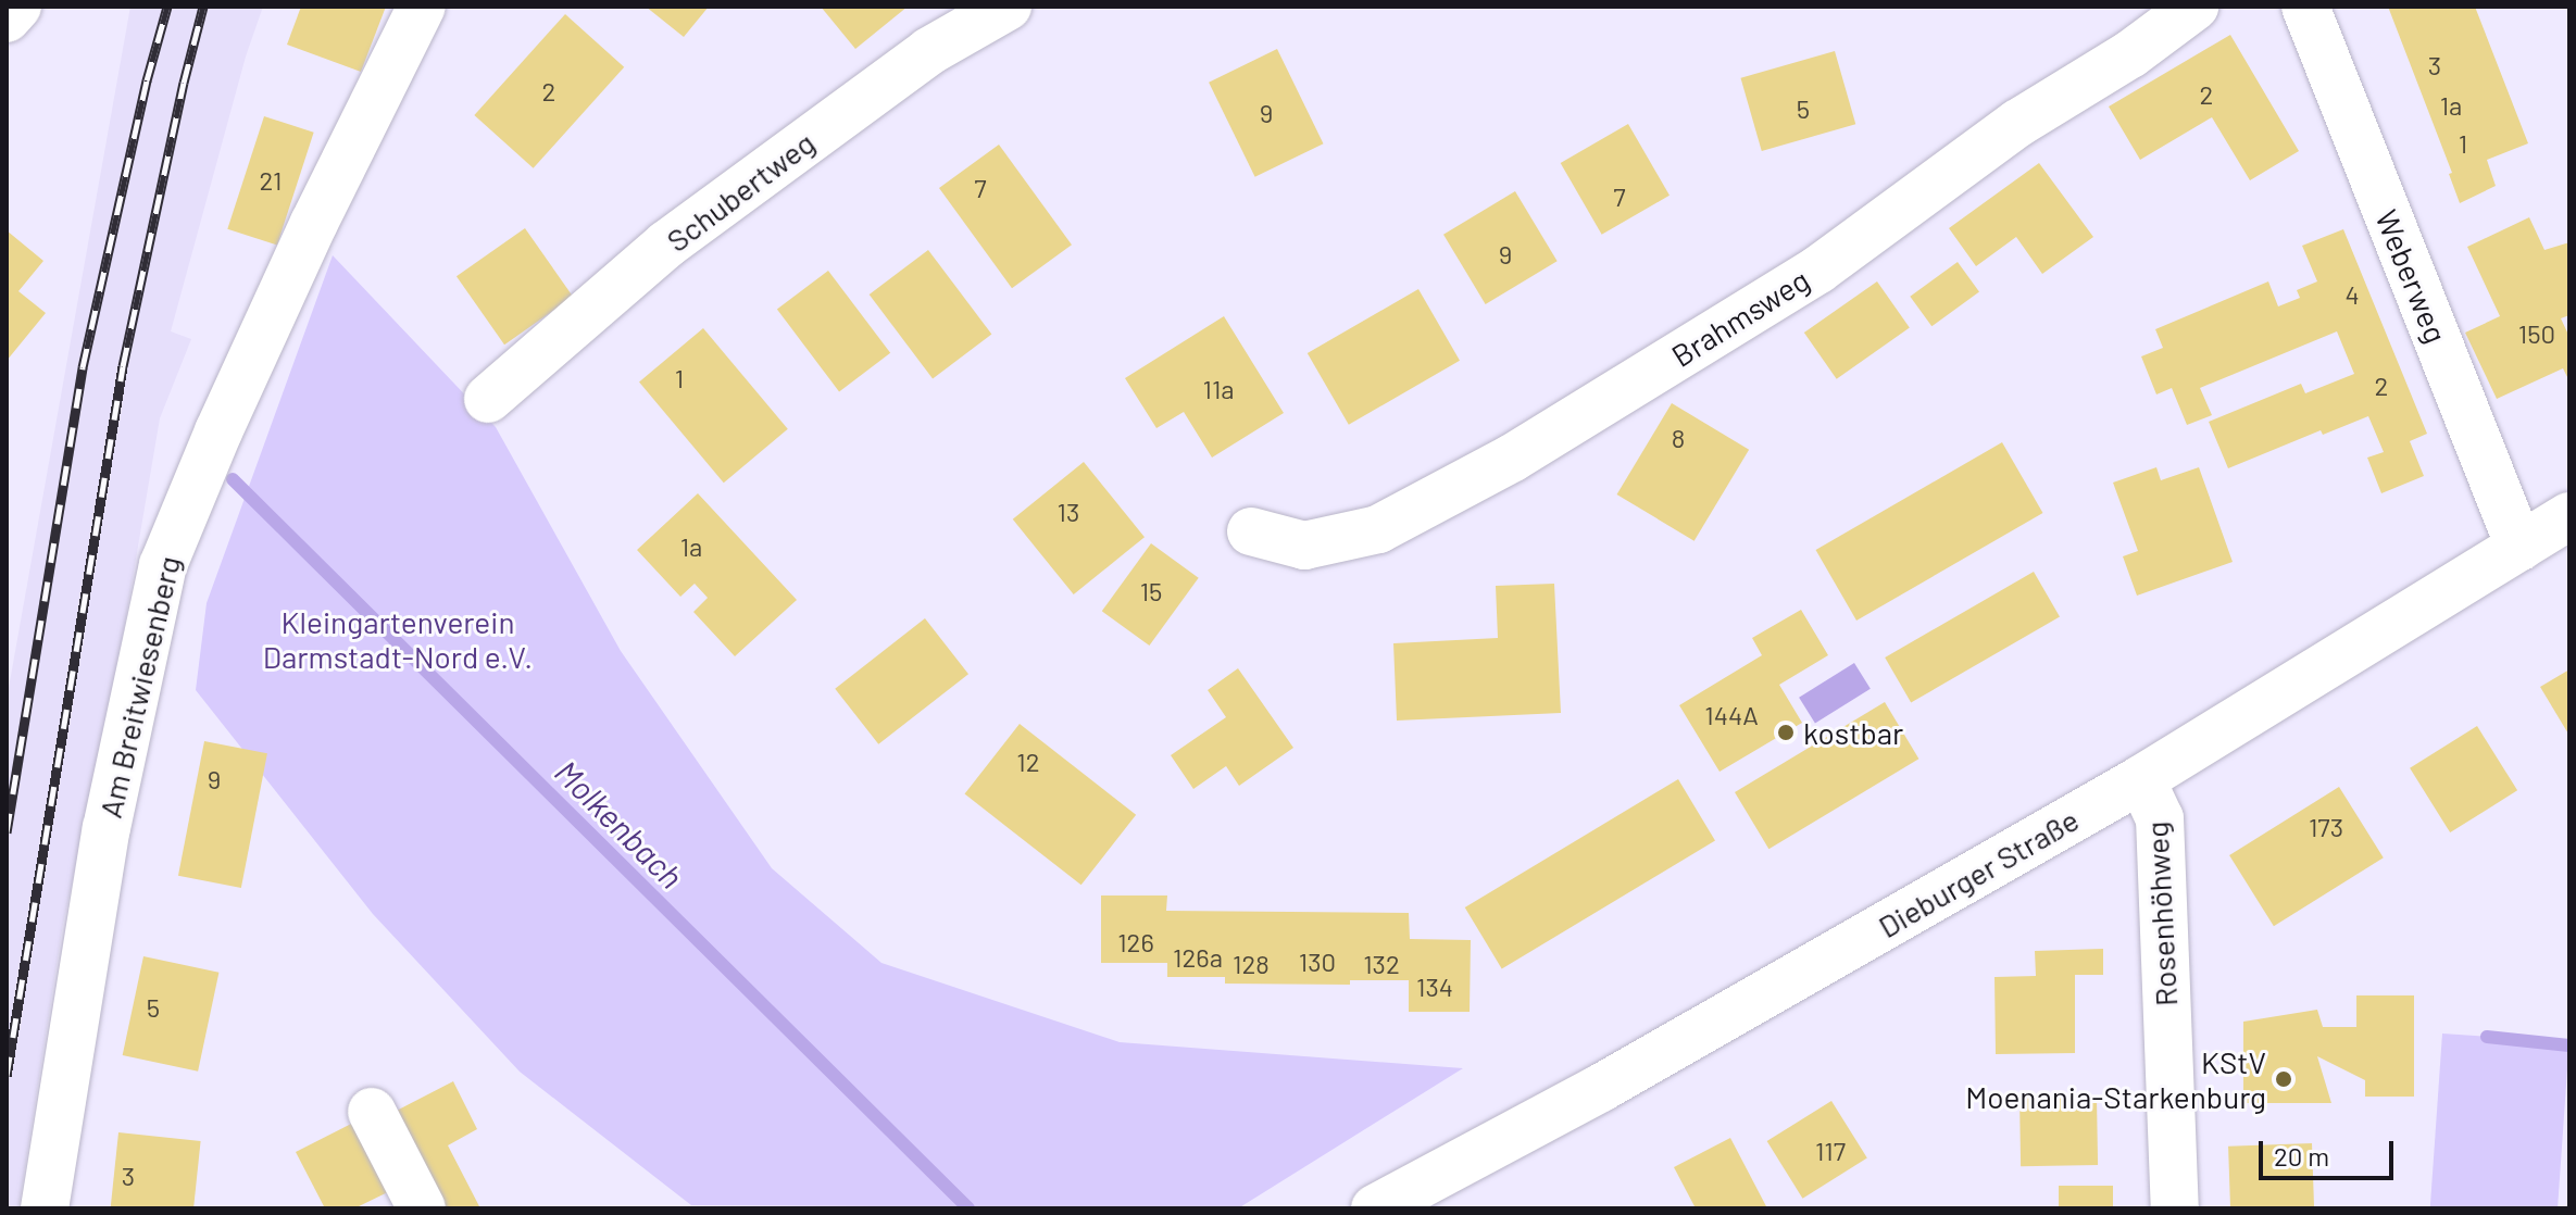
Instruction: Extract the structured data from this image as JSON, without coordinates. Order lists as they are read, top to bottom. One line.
{"streets":{"street":["Schubertweg","Weberweg","Brahmsweg","Am Breitwiesenberg","Dieburger Straße","Rosenhöhweg"]},"crossings":[["Weberweg","Dieburger Straße"],["Dieburger Straße","Rosenhöhweg"]],"water":["Molkenbach"],"parks":["Kleingartenverein Darmstadt-Nord e.V."],"places":["kostbar","KStV Moenania-Starkenburg"],"house_numbers":["3","2","2","1a","5","9","1","21","7","7","9","4","150","1","2","11a","8","13","1a","15","144A","12","9","173","126","126a","130","128","132","134","5","117","3"],"scale_bar":"20 m"}
